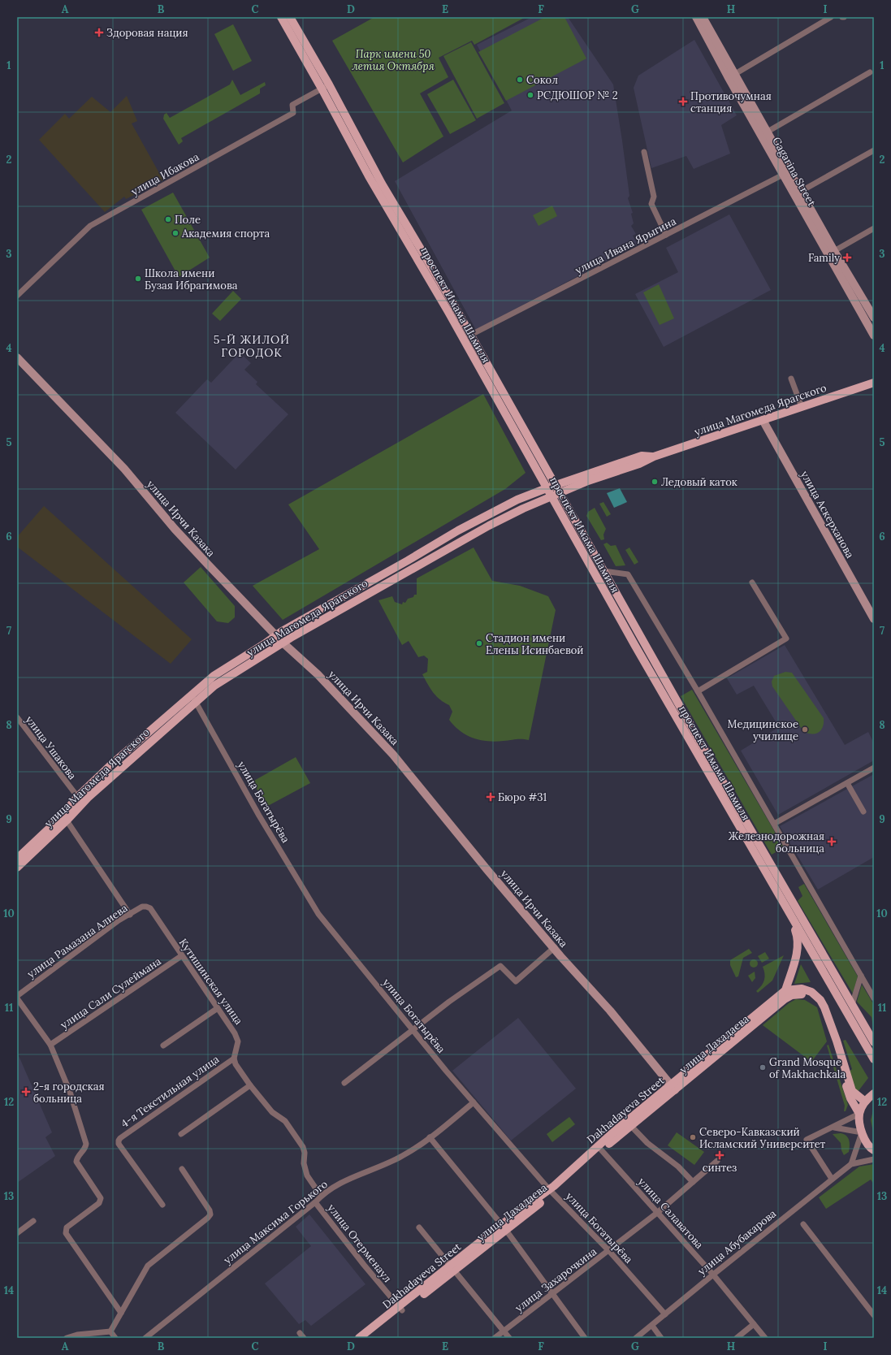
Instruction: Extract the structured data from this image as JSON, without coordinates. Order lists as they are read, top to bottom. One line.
{"streets":{"main road":["Gagarina Street","проспект Имама Шамиля","улица Магомеда Ярагского","улица Аскерханова","улица Ирчи Казака","улица Дахадаева","Dakhadayeva Street"],"street":["улица Ибакова","улица Ивана Ярыгина","улица Ушакова","улица Богатырёва","улица Рамазана Алиева","Кутишинская улица","улица Сали Сулеймана","4-я Текстильная улица","улица Салаватова","улица Максима Горького","улица Абубакарова","улица Отерменаул","улица Захарочкина"]},"crossings":[["Gagarina Street","улица Ивана Ярыгина"],["улица Ибакова","проспект Имама Шамиля"],["улица Ивана Ярыгина","проспект Имама Шамиля"],["проспект Имама Шамиля","улица Магомеда Ярагского"],["улица Магомеда Ярагского","улица Аскерханова"],["улица Магомеда Ярагского","улица Ирчи Казака"],["улица Магомеда Ярагского","улица Ушакова"],["улица Магомеда Ярагского","улица Богатырёва"],["улица Ирчи Казака","улица Дахадаева"],["улица Ирчи Казака","Dakhadayeva Street"],["улица Богатырёва","улица Дахадаева"],["улица Богатырёва","улица Максима Горького"],["улица Богатырёва","улица Абубакарова"],["улица Богатырёва","улица Захарочкина"],["улица Рамазана Алиева","Кутишинская улица"],["Кутишинская улица","улица Сали Сулеймана"],["Кутишинская улица","4-я Текстильная улица"],["улица Дахадаева","Dakhadayeva Street"],["улица Дахадаева","улица Салаватова"],["улица Дахадаева","улица Отерменаул"],["Dakhadayeva Street","улица Отерменаул"],["улица Салаватова","улица Абубакарова"],["улица Салаватова","улица Захарочкина"],["улица Максима Горького","улица Отерменаул"]],"districts":["5-Й ЖИЛОЙ ГОРОДОК"],"parks":["Парк имени 50 летия Октября"],"places":{"health":["Здоровая нация","Противочумная станция","Family","Бюро #31","Железнодорожная больница","2-я городская больница","синтез"],"other":["Сокол","РСДЮШОР № 2","Поле","Академия спорта","Школа имени Бузая Ибрагимова","Ледовый каток","Стадион имени Елены Исинбаевой","Медицинское училище","Grand Mosque of Makhachkala","Северо-Кавказский Исламский Университет"]},"grid":{"columns":["A","B","C","D","E","F","G","H","I"],"rows":["1","2","3","4","5","6","7","8","9","10","11","12","13","14"]}}
